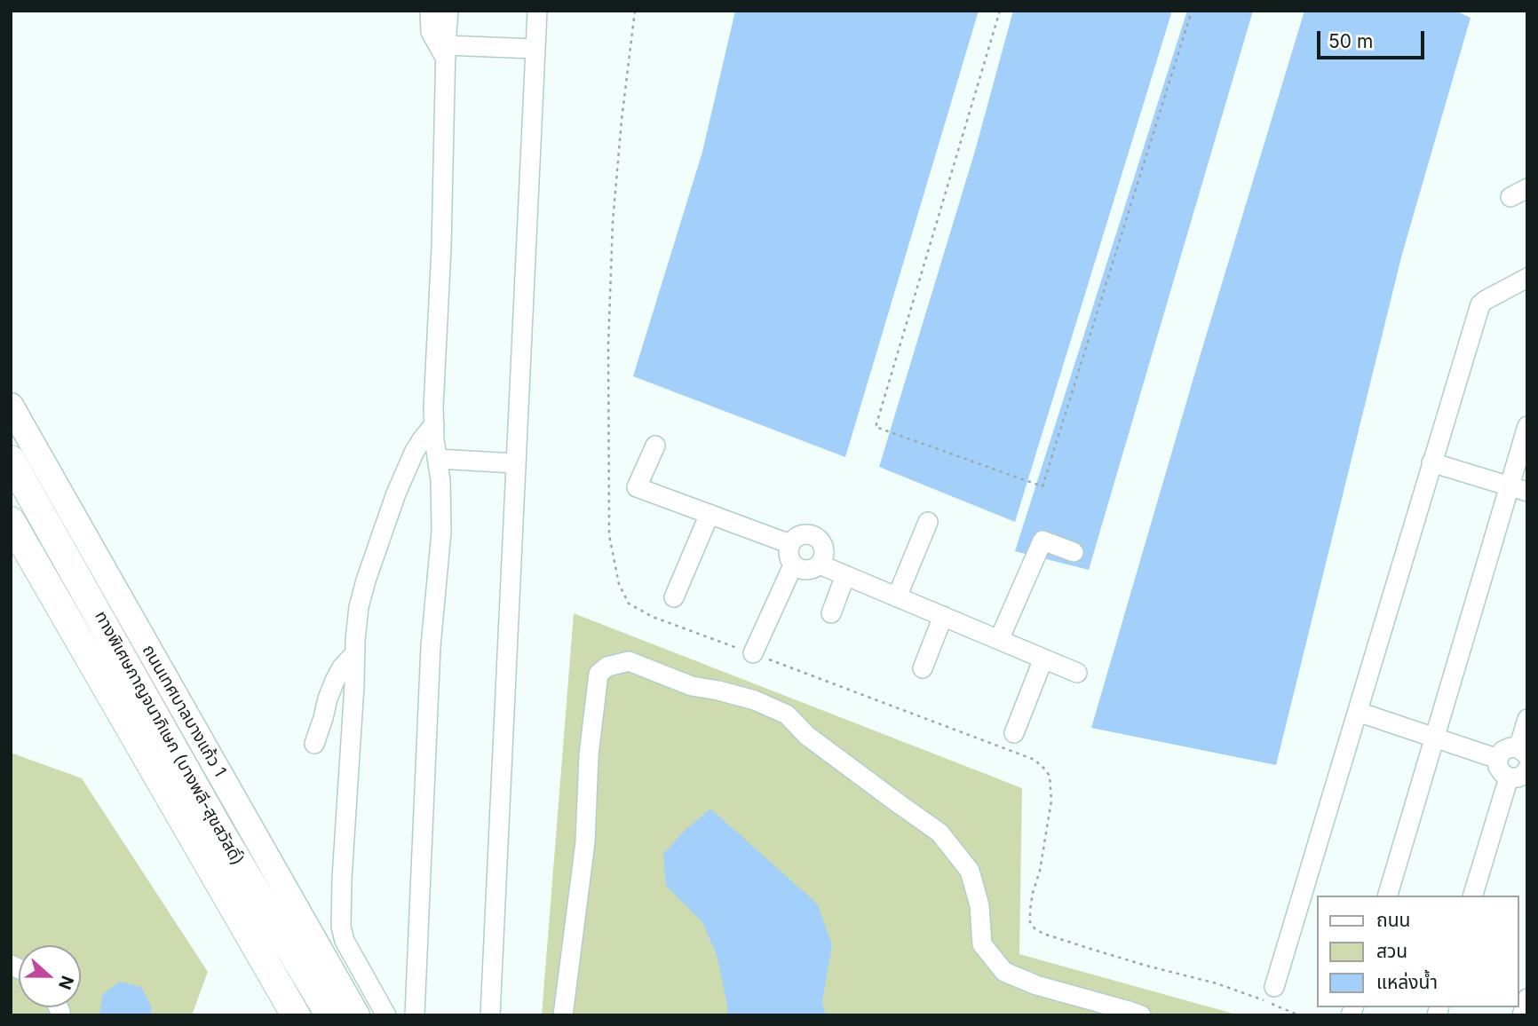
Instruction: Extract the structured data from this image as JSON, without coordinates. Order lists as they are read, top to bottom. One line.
{"streets":{"highway":["ทางพิเศษกาญจนาภิเษก (บางพลี-สุขสวัสดิ์)"],"main road":["ถนนเทศบาลบางแก้ว 1"]},"legend":["ถนน","สวน","แหล่งน้ำ"],"scale_bar":"50 m","north":"right"}
